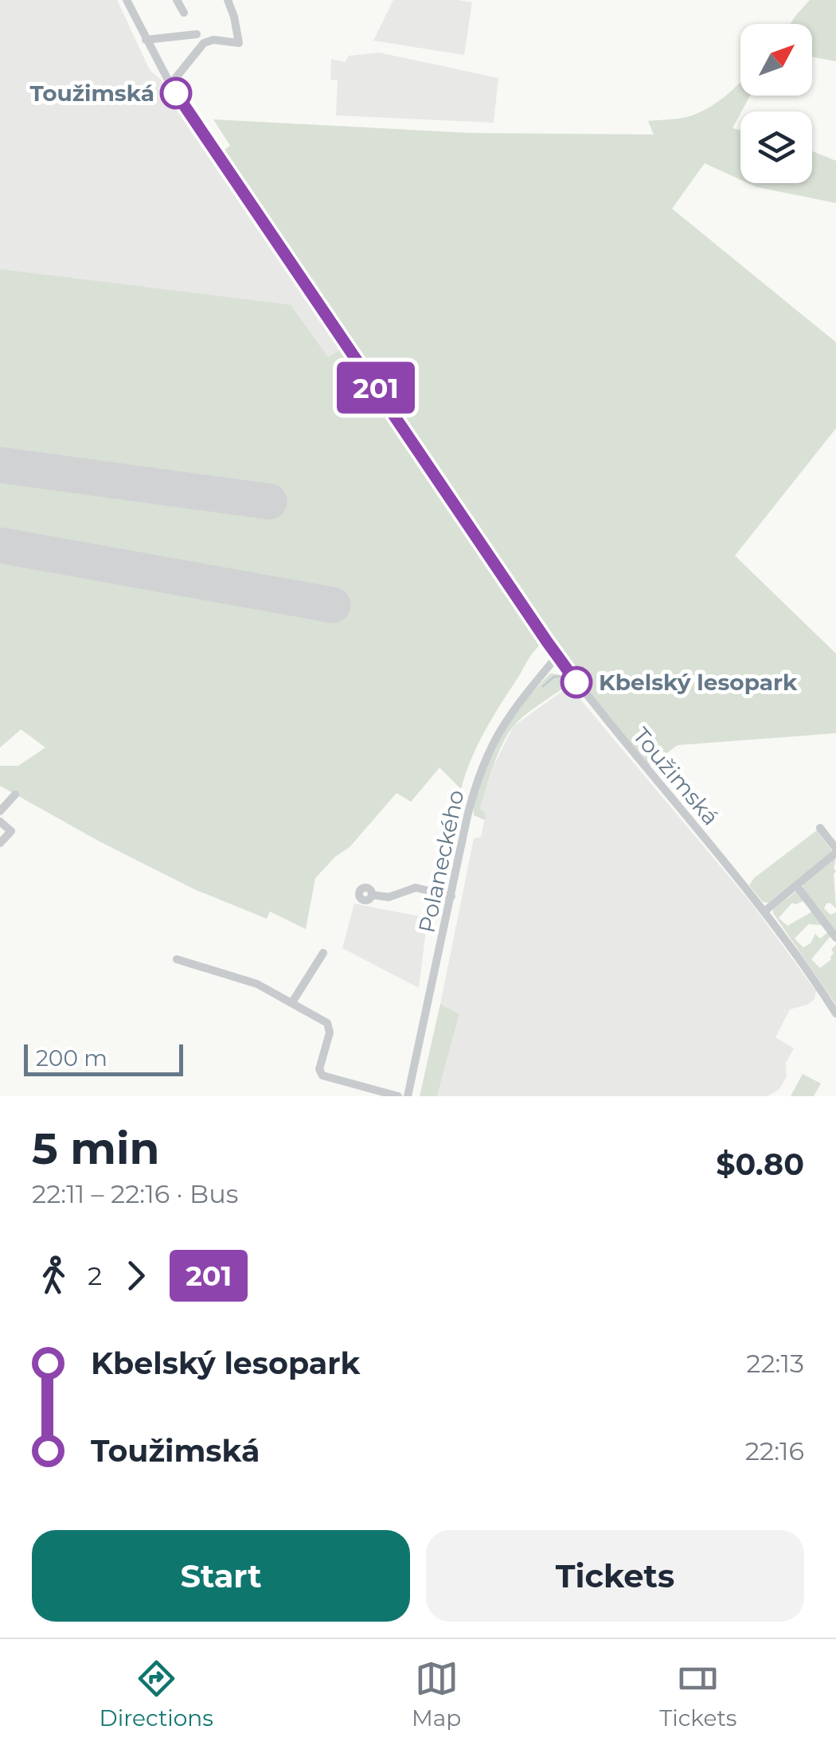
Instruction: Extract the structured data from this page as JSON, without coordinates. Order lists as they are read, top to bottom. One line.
{"streets":{"street":["Toužimská","Polaneckého"]},"crossings":[["Toužimská","Polaneckého"]],"places":["Toužimská","Kbelský lesopark"],"lines":["bus line 201"],"scale_bar":"200 m","north":"top right","page":{"on_map":"201","scale":"200 m","heading":["5 min","22:11 – 22:16 · Bus","$0.80"],"legs":["2","201"],"list":[{"name":"Kbelský lesopark","value":"22:13"},{"name":"Toužimská","value":"22:16"}],"buttons":["Start","Tickets"],"tabs":["Directions","Map","Tickets"]}}
